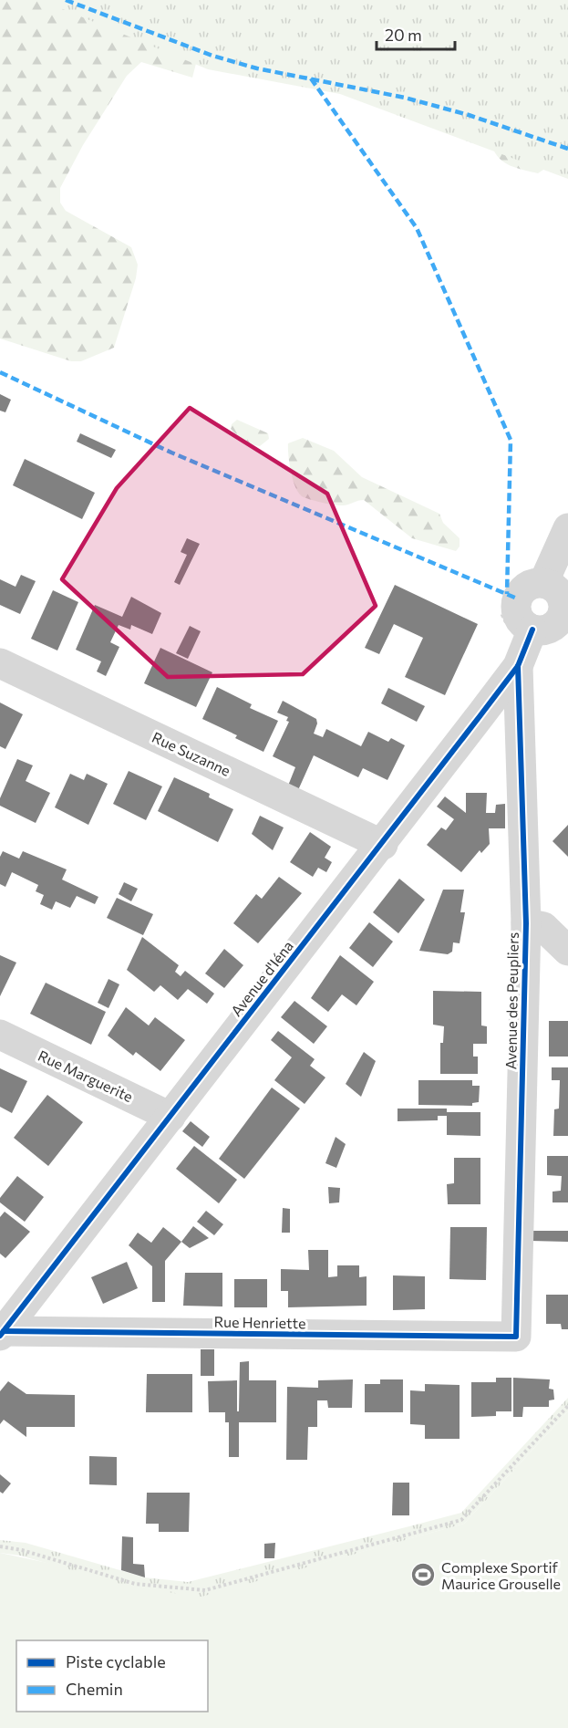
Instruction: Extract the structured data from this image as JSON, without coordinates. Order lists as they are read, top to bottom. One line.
{"streets":{"street":["Rue Suzanne","Avenue d'Iéna","Avenue des Peupliers","Rue Marguerite","Rue Henriette"]},"crossings":[["Rue Suzanne","Avenue d'Iéna"],["Avenue d'Iéna","Avenue des Peupliers"],["Avenue d'Iéna","Rue Marguerite"],["Avenue d'Iéna","Rue Henriette"],["Avenue des Peupliers","Rue Henriette"]],"places":{"sports":["Complexe Sportif Maurice Grouselle"]},"legend":["Piste cyclable","Chemin"],"scale_bar":"20 m"}
